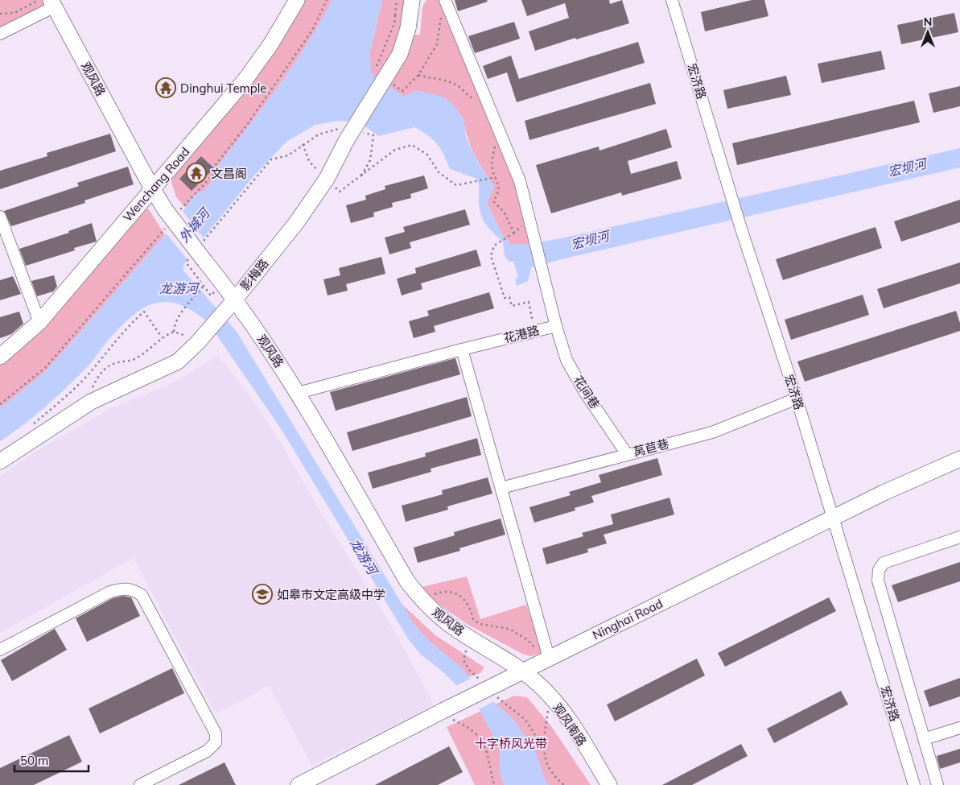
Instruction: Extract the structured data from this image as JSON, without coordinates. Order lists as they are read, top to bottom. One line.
{"streets":{"street":["观风路","宏济路","Wenchang Road","影梅路","花港路","花间巷","莴苣巷","Ninghai Road","观风南路"]},"crossings":[["观风路","Wenchang Road"],["观风路","影梅路"],["观风路","花港路"],["观风路","Ninghai Road"],["观风路","观风南路"],["宏济路","莴苣巷"],["宏济路","Ninghai Road"],["花港路","花间巷"],["花间巷","莴苣巷"],["Ninghai Road","观风南路"]],"water":["宏坝河","外城河","龙游河"],"parks":["十字桥风光带"],"places":{"temple":["Dinghui Temple","文昌阁"],"school or university":["如皋市文定高级中学"]},"scale_bar":"50 m","north":"top"}
